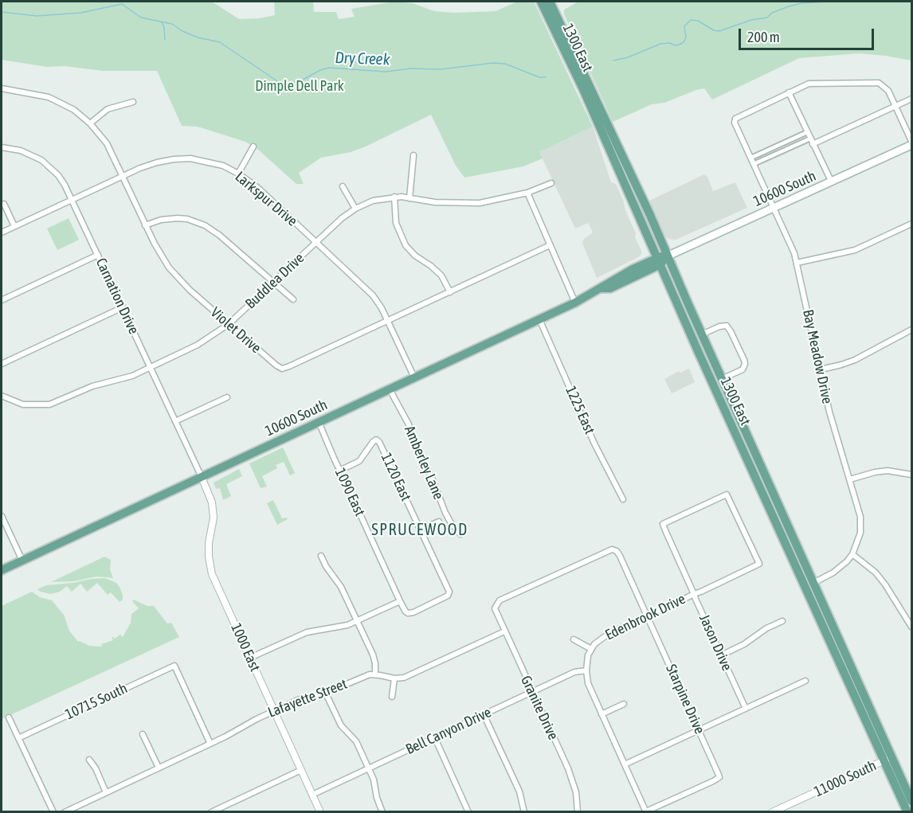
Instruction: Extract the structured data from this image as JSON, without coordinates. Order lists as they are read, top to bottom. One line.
{"streets":{"main road":["1300 East","10600 South"],"street":["Larkspur Drive","Buddlea Drive","Carnation Drive","Violet Drive","Bay Meadow Drive","1225 East","Amberley Lane","1120 East","1090 East","Edenbrook Drive","Jason Drive","1000 East","Lafayette Street","Starpine Drive","10715 South","Granite Drive","Bell Canyon Drive","11000 South"]},"crossings":[["1300 East","10600 South"],["1300 East","Bay Meadow Drive"],["1300 East","11000 South"],["10600 South","Larkspur Drive"],["10600 South","Carnation Drive"],["10600 South","Bay Meadow Drive"],["10600 South","1225 East"],["10600 South","Amberley Lane"],["10600 South","1090 East"],["10600 South","1000 East"],["Larkspur Drive","Buddlea Drive"],["Larkspur Drive","Carnation Drive"],["Larkspur Drive","Violet Drive"],["Buddlea Drive","Carnation Drive"],["Buddlea Drive","Violet Drive"],["Carnation Drive","1000 East"],["1120 East","1090 East"],["Edenbrook Drive","Jason Drive"],["Edenbrook Drive","Starpine Drive"],["Edenbrook Drive","Bell Canyon Drive"],["1000 East","Lafayette Street"],["1000 East","Bell Canyon Drive"],["Lafayette Street","10715 South"],["Lafayette Street","Granite Drive"],["Starpine Drive","Granite Drive"],["Granite Drive","Bell Canyon Drive"]],"districts":["SPRUCEWOOD"],"water":["Dry Creek"],"parks":["Dimple Dell Park"],"scale_bar":"200 m"}
